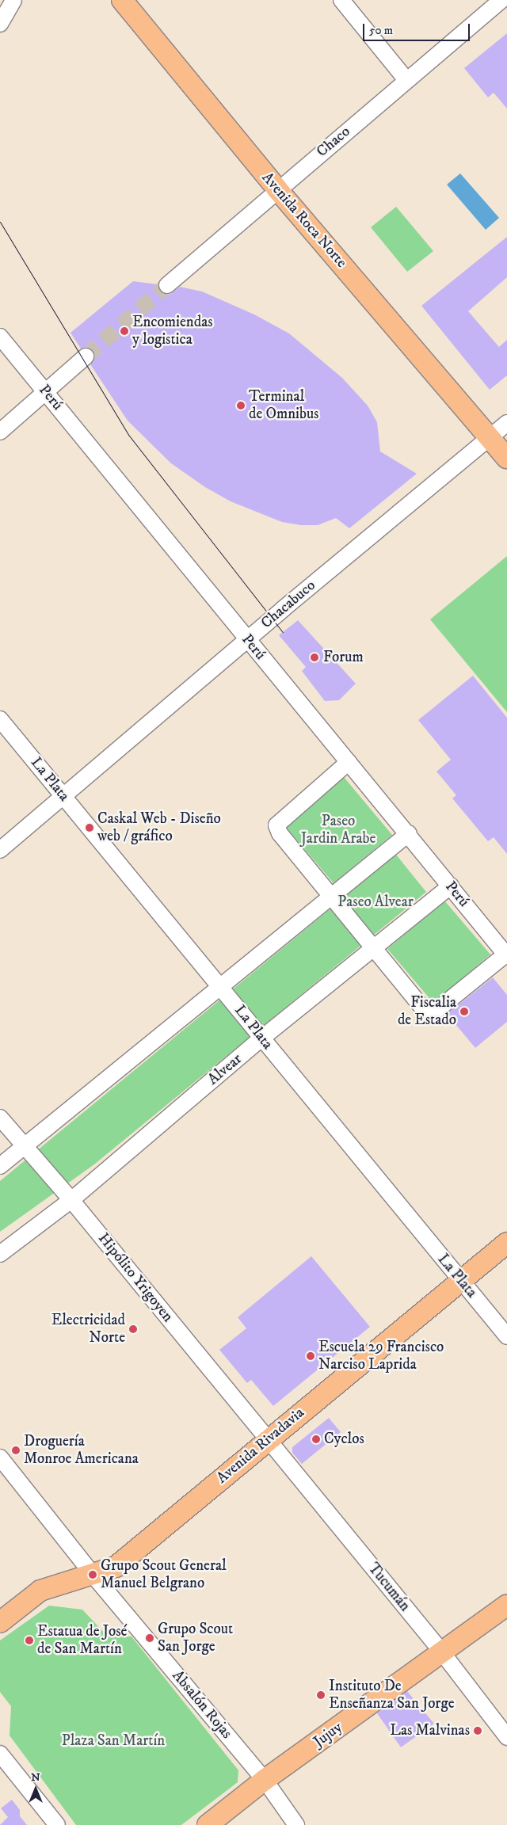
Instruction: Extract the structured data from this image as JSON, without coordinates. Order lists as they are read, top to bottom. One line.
{"streets":{"main road":["Avenida Roca Norte","Avenida Rivadavia","Jujuy"],"street":["Chaco","Perú","Chacabuco","La Plata","Alvear","Hipólito Yrigoyen","Tucumán","Absalón Rojas"]},"crossings":[["Chaco","Avenida Roca Norte"],["Avenida Roca Norte","Chacabuco"],["Perú","Chacabuco"],["Perú","Alvear"],["Chacabuco","La Plata"],["La Plata","Alvear"],["La Plata","Avenida Rivadavia"],["Alvear","Hipólito Yrigoyen"],["Hipólito Yrigoyen","Avenida Rivadavia"],["Hipólito Yrigoyen","Tucumán"],["Avenida Rivadavia","Tucumán"],["Avenida Rivadavia","Absalón Rojas"],["Tucumán","Jujuy"],["Absalón Rojas","Jujuy"]],"parks":["Paseo Jardin Arabe","Paseo Alvear","Plaza San Martín"],"places":["Encomiendas y logistica","Terminal de Omnibus","Forum","Caskal Web - Diseño web / gráfico","Fiscalia de Estado","Electricidad Norte","Escuela 29 Francisco Narciso Laprida","Cyclos","Droguería Monroe Americana","Grupo Scout General Manuel Belgrano","Grupo Scout San Jorge","Estatua de José de San Martín","Instituto De Enseñanza San Jorge","Las Malvinas"],"scale_bar":"50 m","north":"top"}
